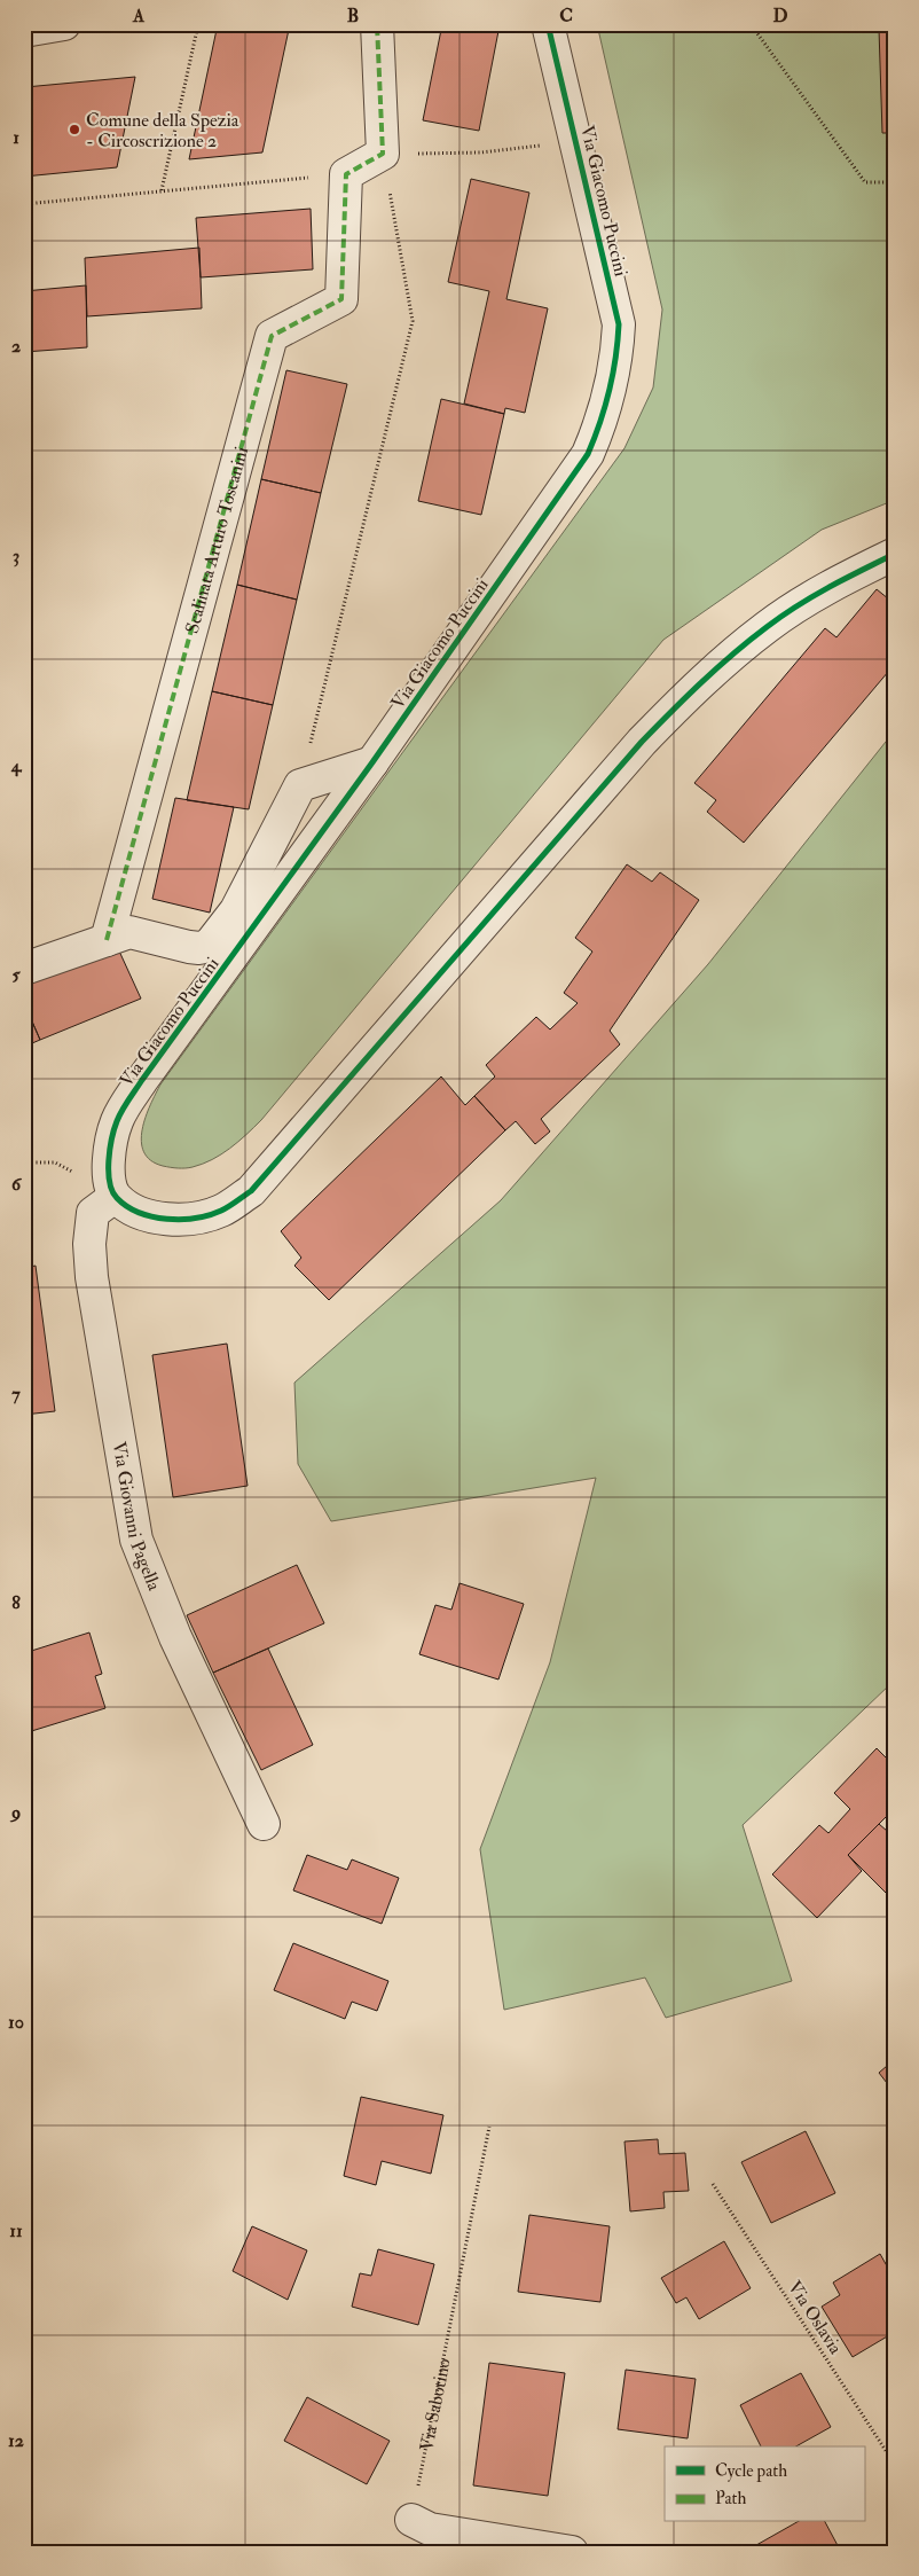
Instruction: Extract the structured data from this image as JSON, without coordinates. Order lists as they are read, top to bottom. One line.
{"streets":{"street":["Via Giacomo Puccini","Scalinata Arturo Toscanini","Via Giovanni Pagella"],"path":["Via Oslavia","Via Sabotino"]},"crossings":[["Via Giacomo Puccini","Via Giovanni Pagella"]],"places":["Comune della Spezia - Circoscrizione 2"],"legend":["Cycle path","Path"],"grid":{"columns":["A","B","C","D"],"rows":["1","2","3","4","5","6","7","8","9","10","11","12"]}}
